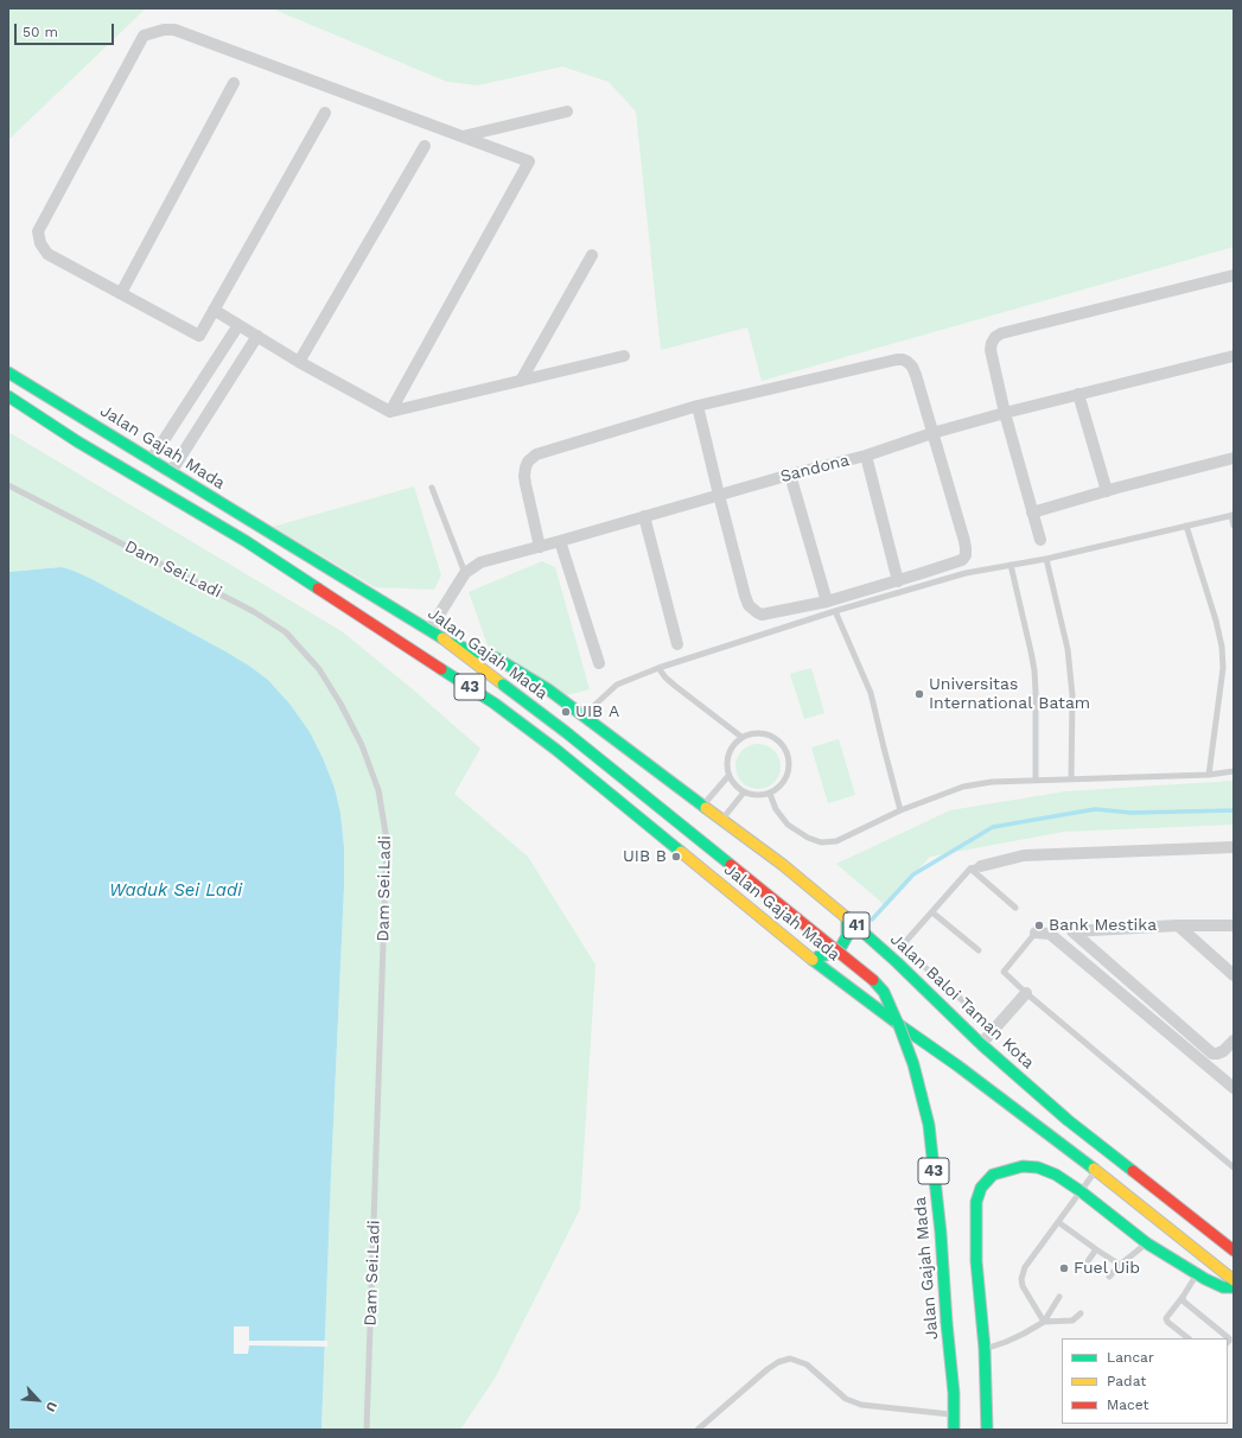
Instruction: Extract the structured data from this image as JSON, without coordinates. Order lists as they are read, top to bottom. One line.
{"streets":{"highway":["Jalan Gajah Mada","43","41","Jalan Baloi Taman Kota"],"street":["Sandona"],"lane":["Dam Sei.Ladi"]},"crossings":[["Jalan Gajah Mada","Sandona"],["Jalan Gajah Mada","Jalan Baloi Taman Kota"]],"water":["Waduk Sei Ladi"],"places":["Universitas International Batam","UIB A","UIB B","Bank Mestika","Fuel Uib"],"legend":["Lancar","Padat","Macet"],"scale_bar":"50 m","north":"bottom right"}
